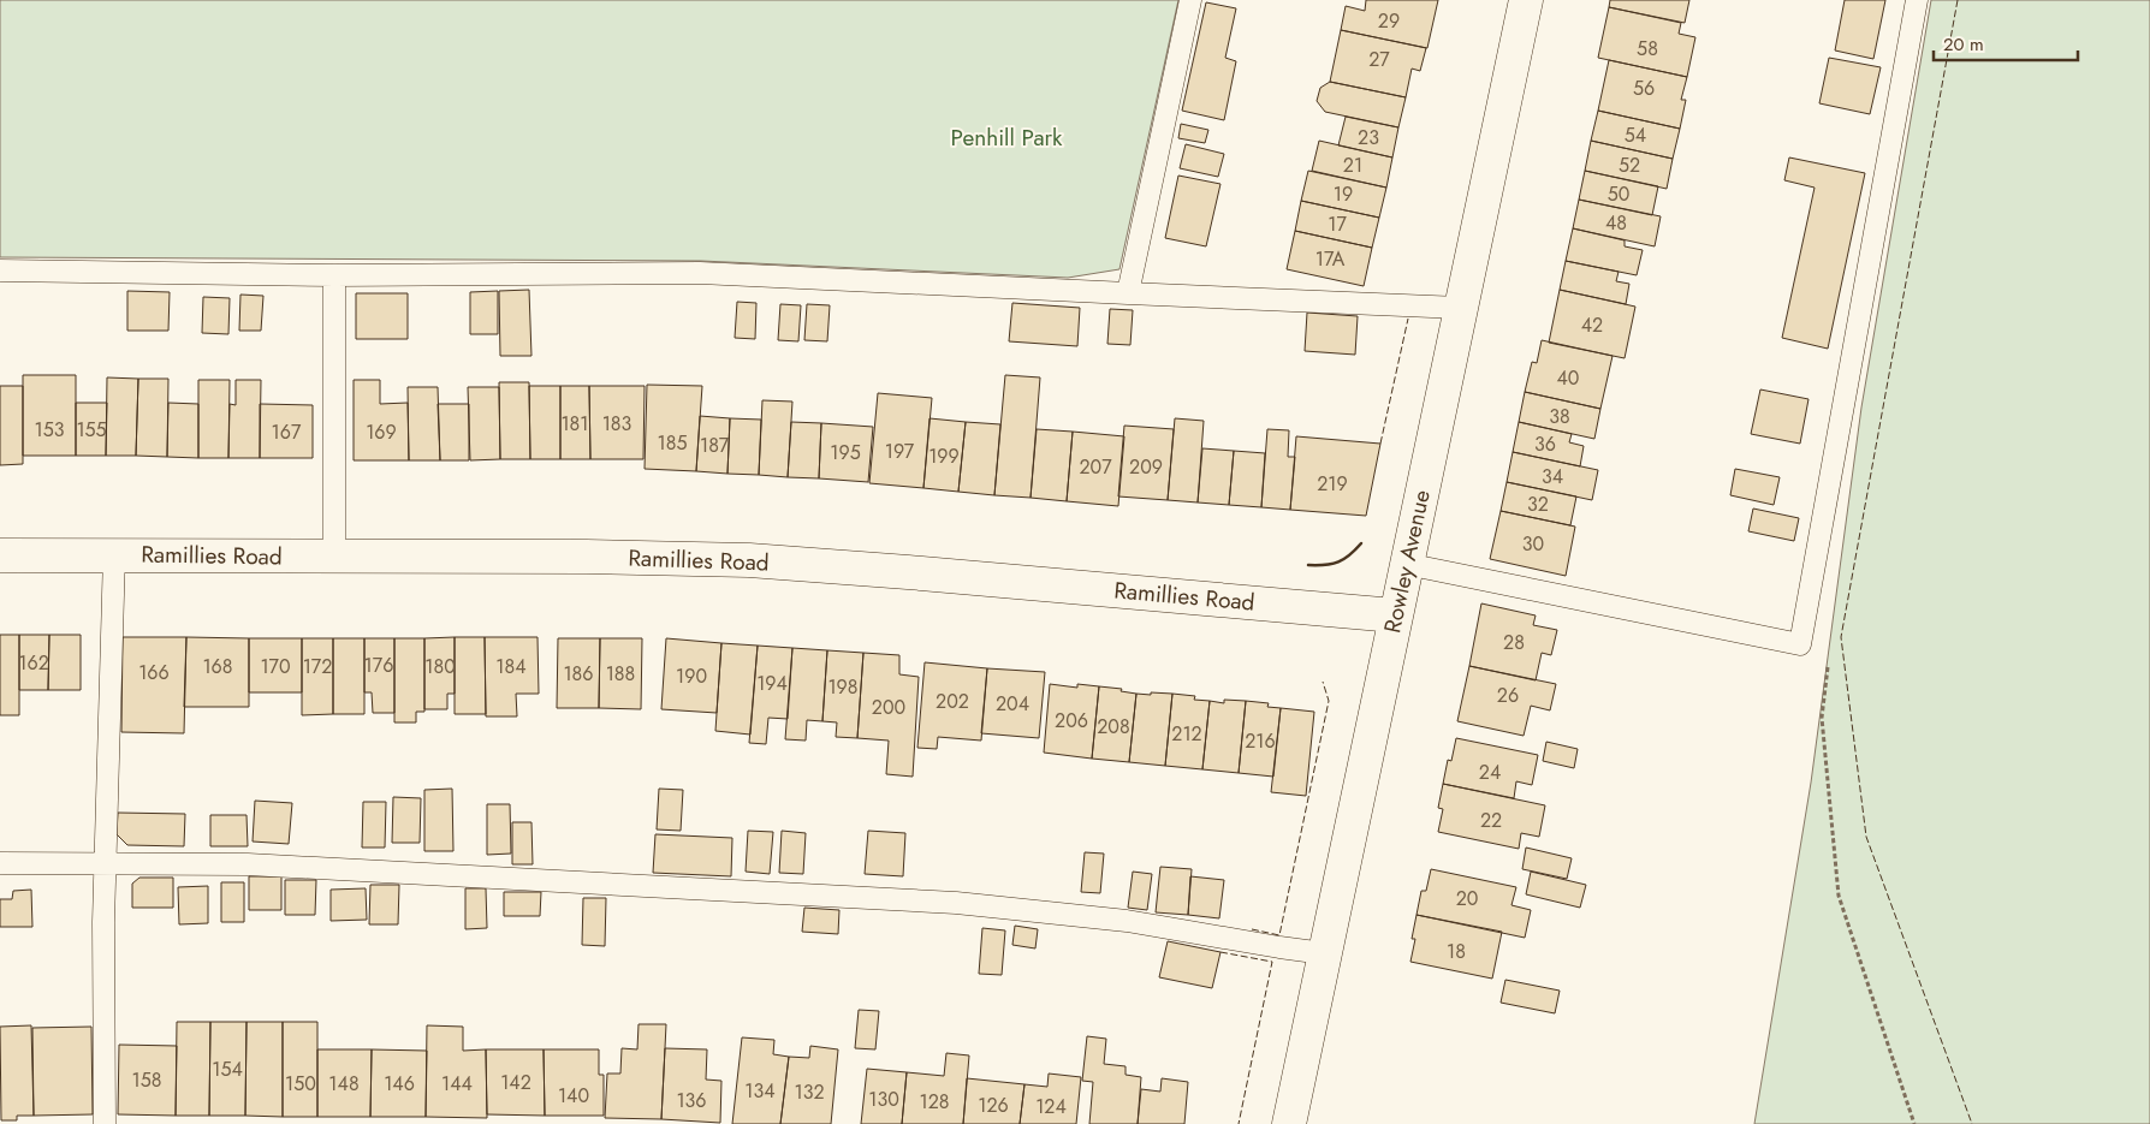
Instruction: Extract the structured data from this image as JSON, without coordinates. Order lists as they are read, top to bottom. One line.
{"streets":{"street":["Ramillies Road","Rowley Avenue"]},"crossings":[["Ramillies Road","Rowley Avenue"]],"parks":["Penhill Park"],"house_numbers":["29","58","27","56","54","23","21","52","19","50","48","17","17A","42","40","38","181","183","153","155","167","169","185","36","187","197","195","199","207","209","34","219","32","30","28","162","176","168","170","172","180","184","166","186","188","190","194","198","26","202","204","200","206","208","212","216","24","22","20","18","154","158","142","150","148","146","144","134","132","140","130","136","128","126","124"],"scale_bar":"20 m"}
